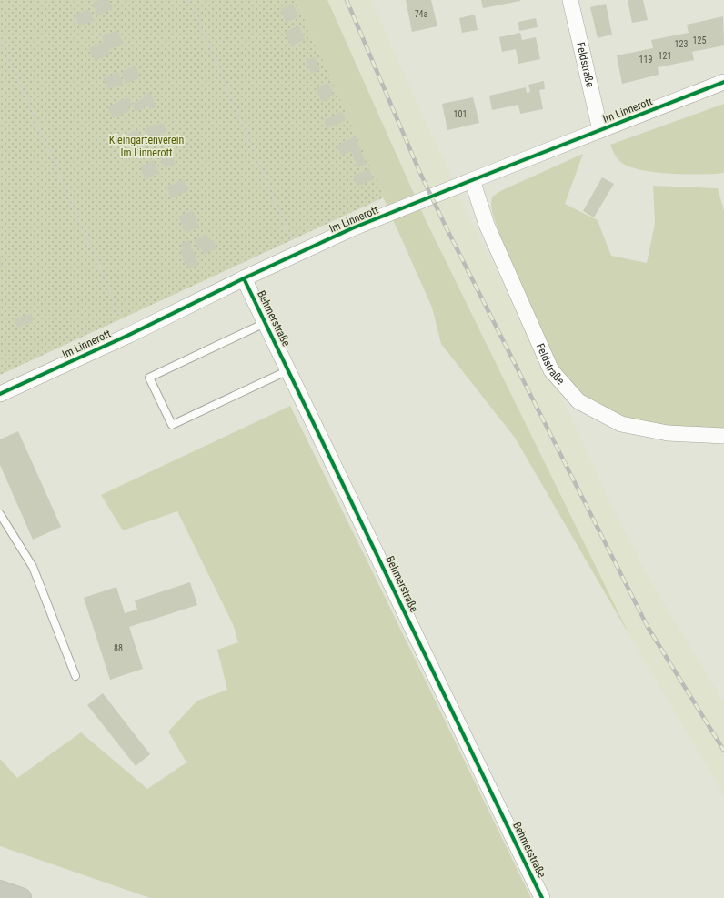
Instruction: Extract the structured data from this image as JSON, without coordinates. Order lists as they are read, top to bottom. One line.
{"streets":{"street":["Feldstraße","Im Linnerott","Behmerstraße"]},"crossings":[["Feldstraße","Im Linnerott"],["Im Linnerott","Behmerstraße"]],"parks":["Kleingartenverein Im Linnerott"],"house_numbers":["74a","125","123","121","119","101","88"]}
